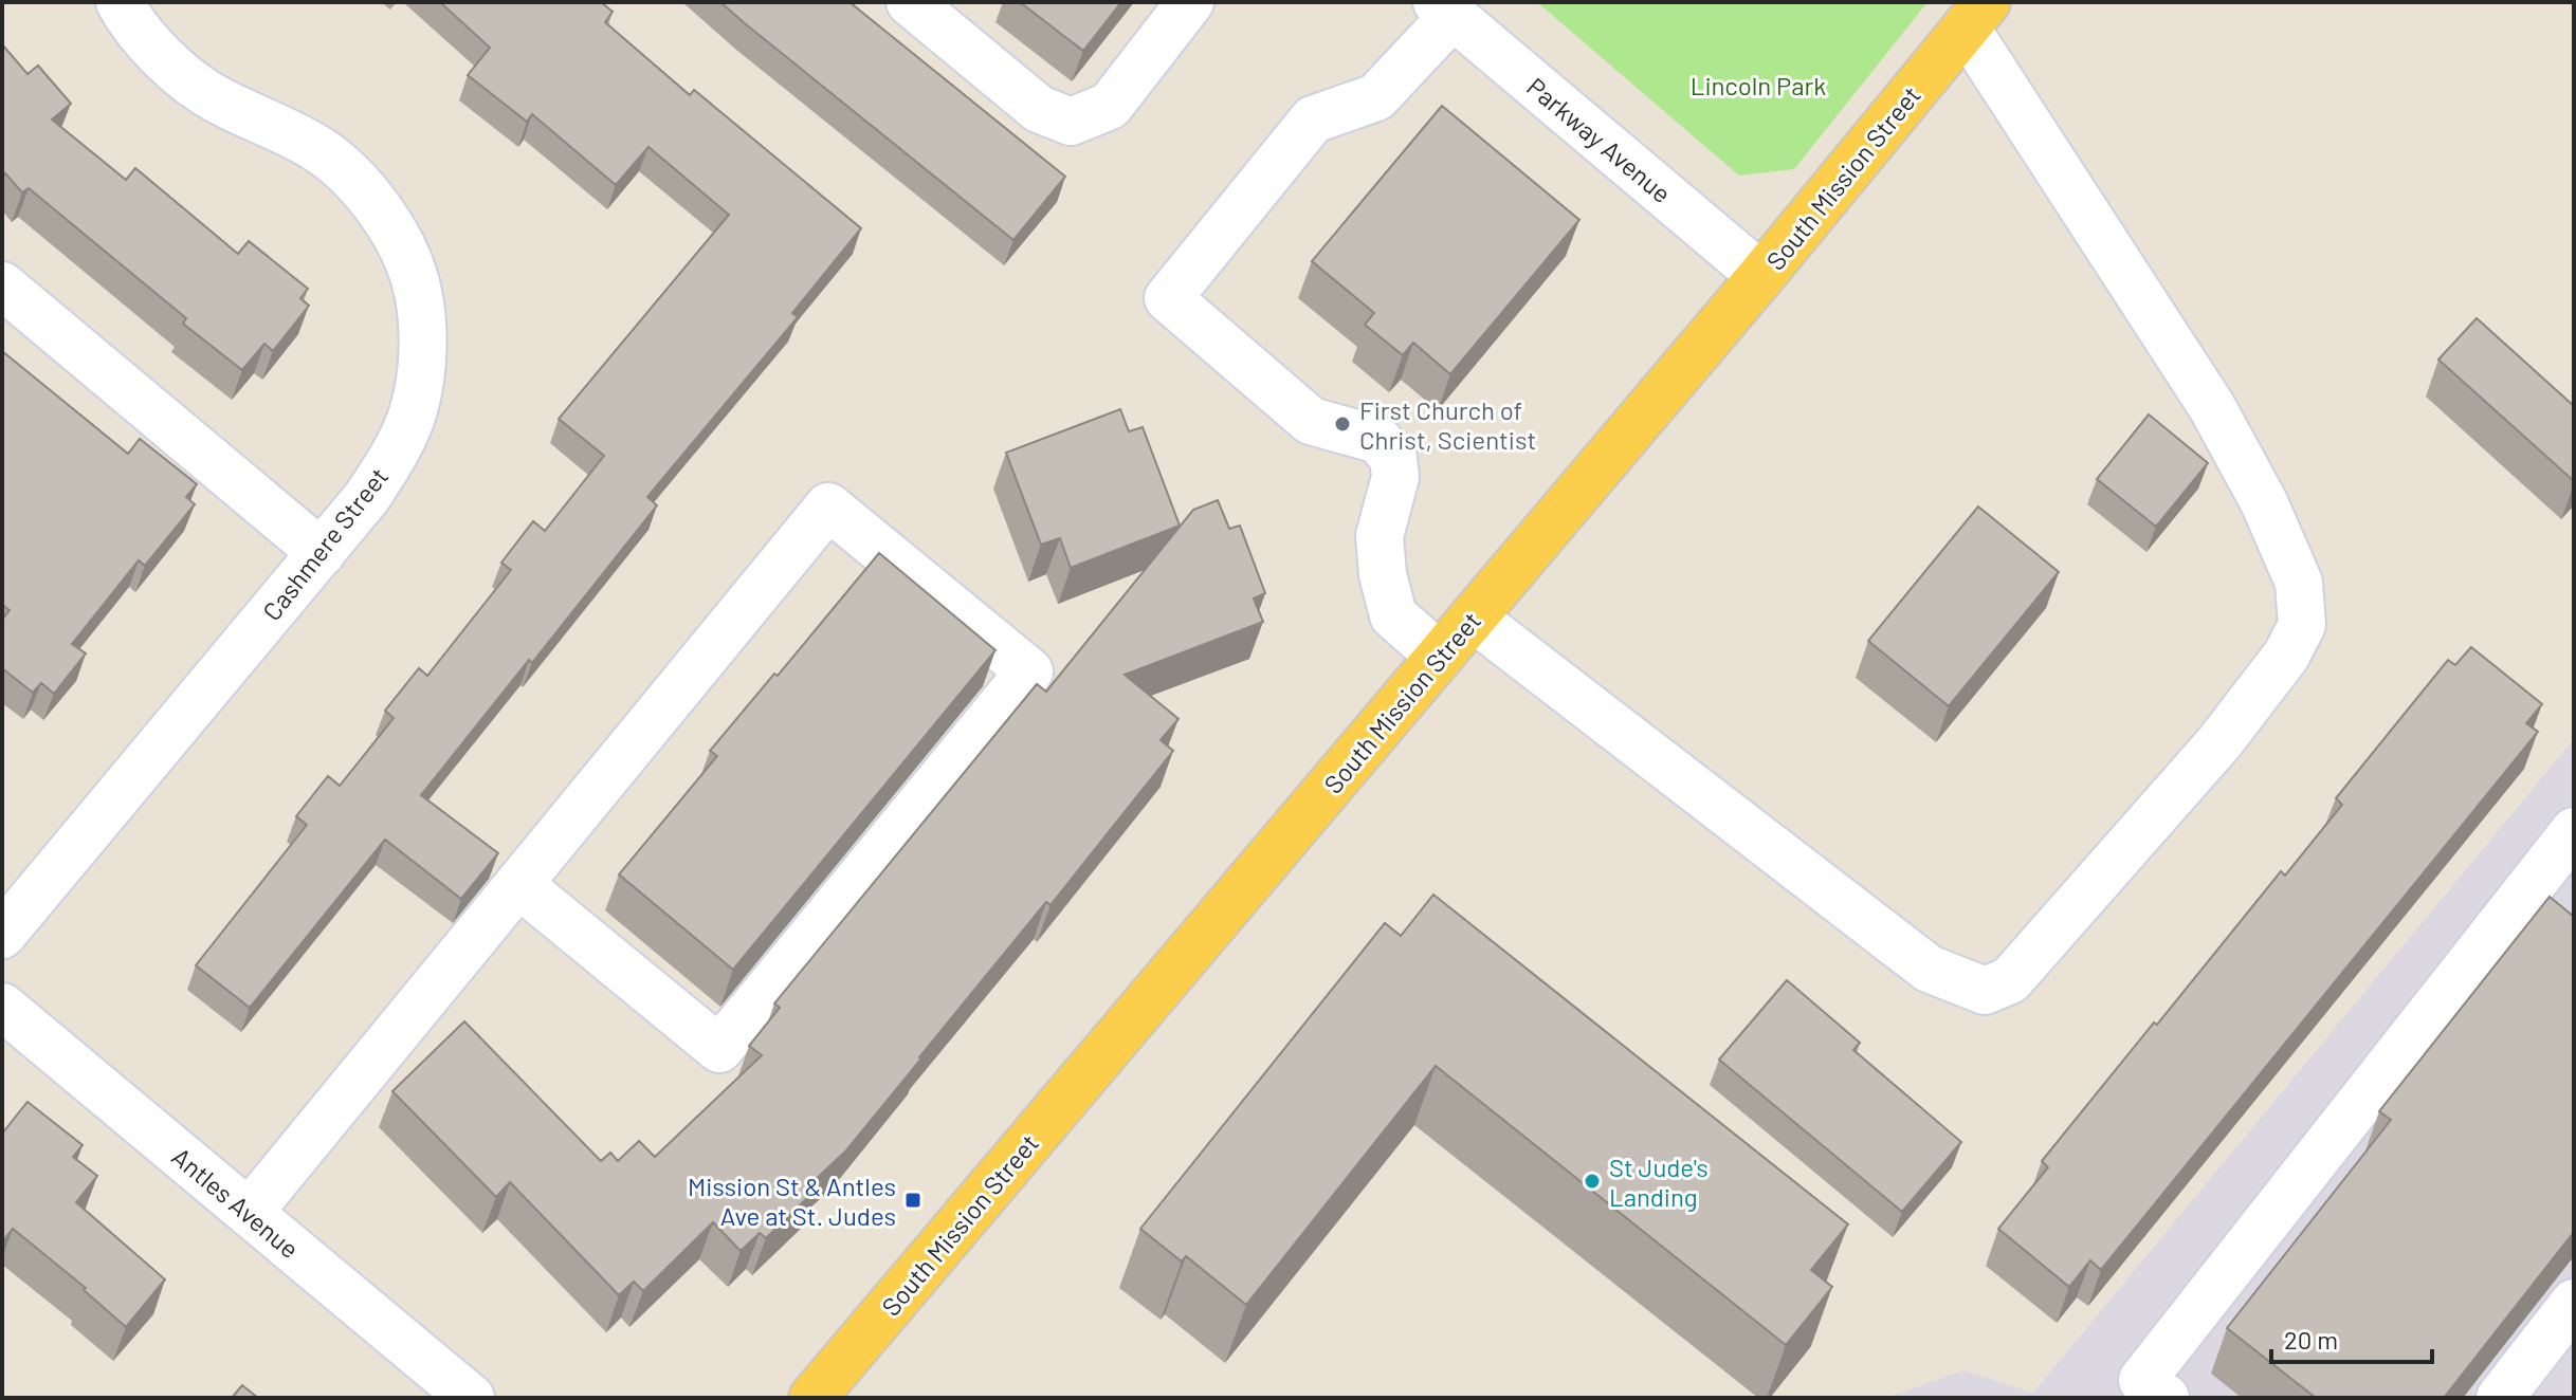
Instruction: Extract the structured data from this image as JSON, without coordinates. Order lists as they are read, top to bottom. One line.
{"streets":{"main road":["South Mission Street"],"street":["Parkway Avenue","Cashmere Street","Antles Avenue"]},"crossings":[["Parkway Avenue","South Mission Street"]],"parks":["Lincoln Park"],"places":{"other":["First Church of Christ, Scientist","St Jude's Landing"],"transit":["Mission St & Antles Ave at St. Judes"]},"scale_bar":"20 m"}
